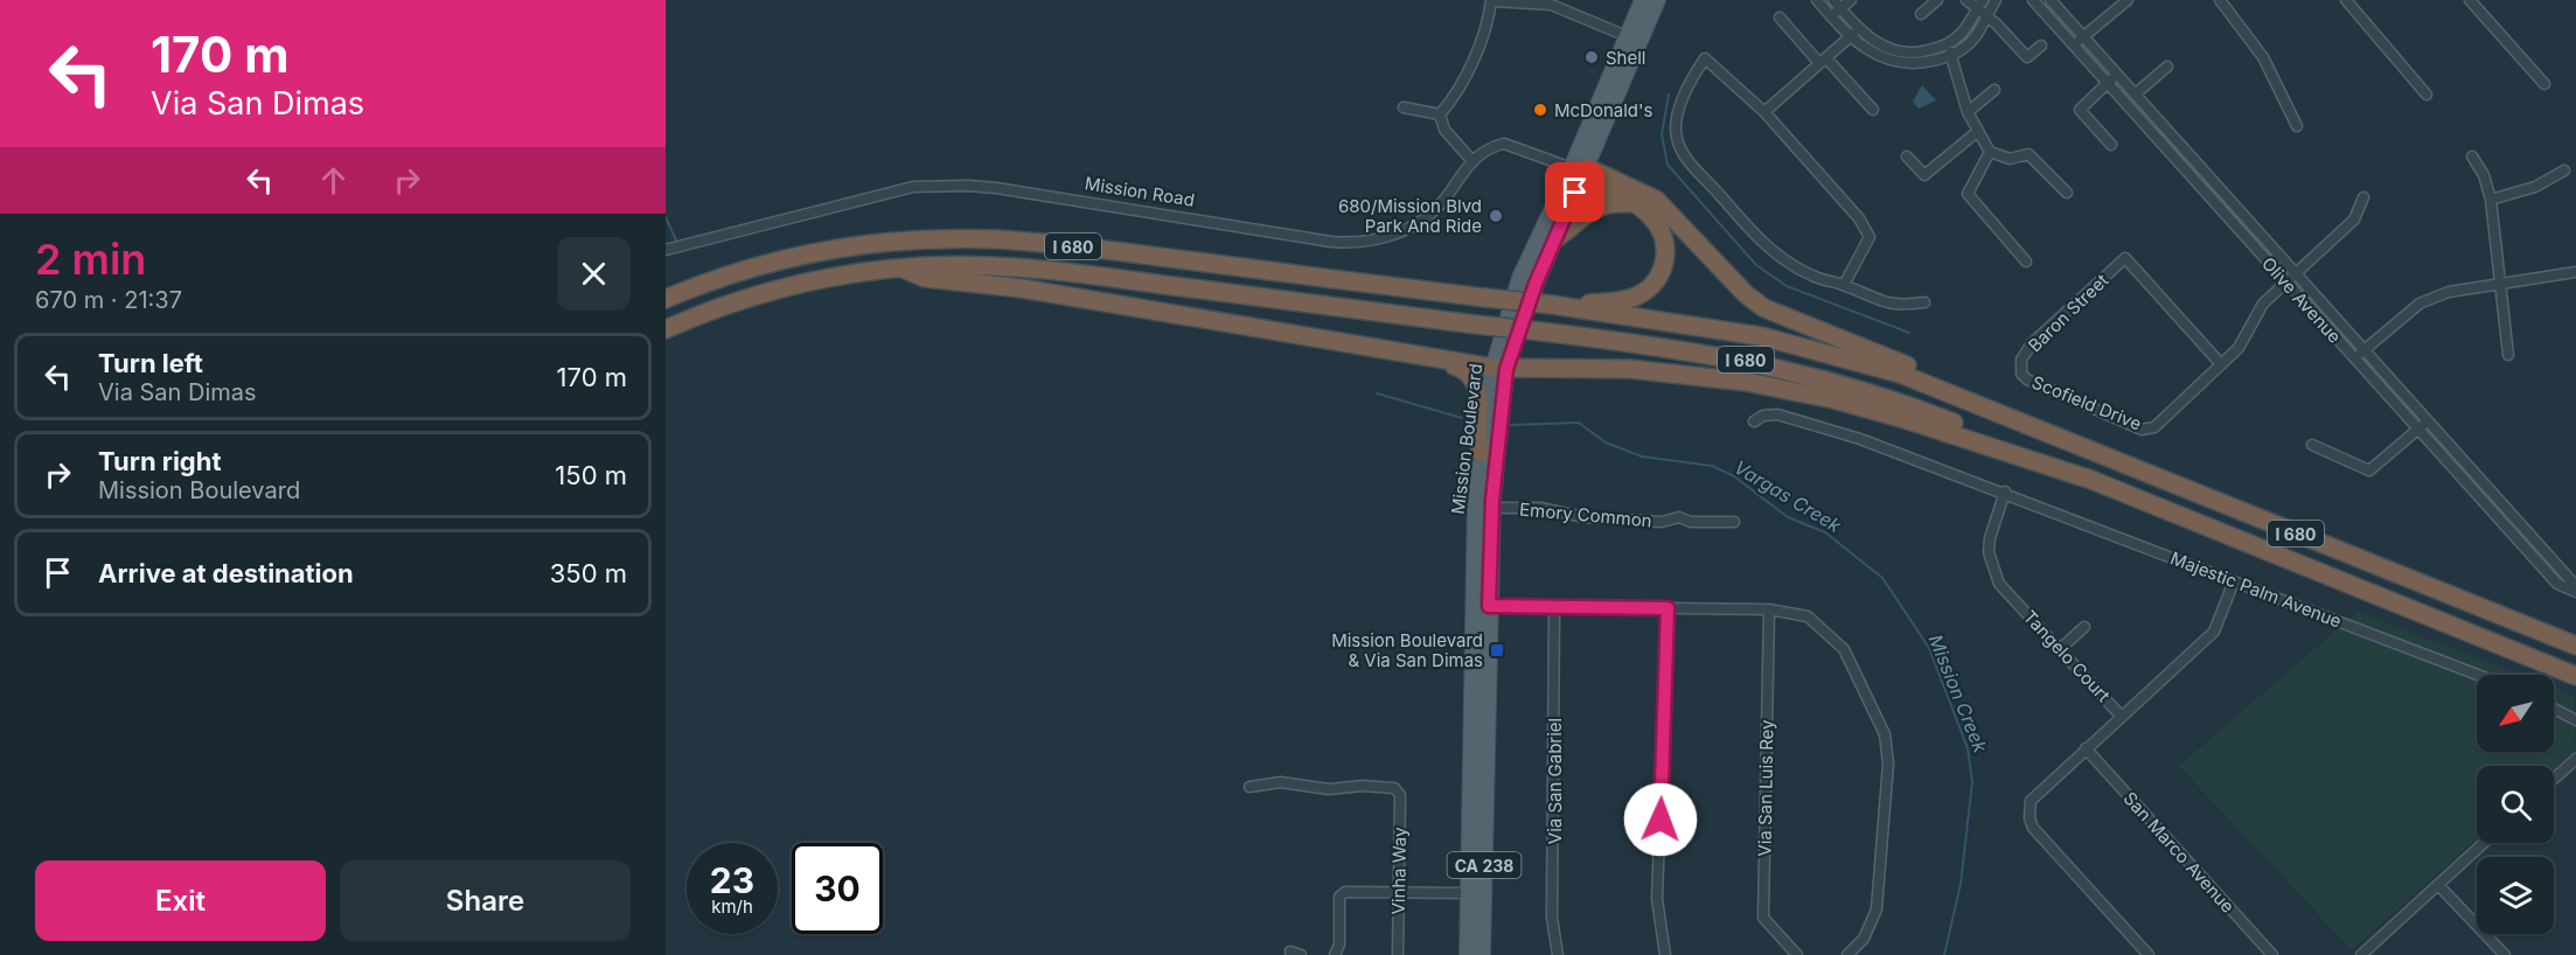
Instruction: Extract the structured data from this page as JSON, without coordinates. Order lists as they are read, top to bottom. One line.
{"streets":{"highway":["I 680"],"main road":["Mission Boulevard","CA 238"],"street":["Mission Road","Olive Avenue","Baron Street","Scofield Drive","Emory Common","Majestic Palm Avenue","Tangelo Court","Via San Gabriel","Via San Luis Rey","San Marco Avenue","Vinha Way"]},"crossings":[["Mission Road","Mission Boulevard"],["Olive Avenue","Scofield Drive"],["Baron Street","Scofield Drive"],["Mission Boulevard","Emory Common"],["Majestic Palm Avenue","Tangelo Court"],["Tangelo Court","San Marco Avenue"]],"water":["Vargas Creek","Mission Creek"],"places":{"other":["Shell","McDonald's","680/Mission Blvd Park And Ride"],"transit":["Mission Boulevard & Via San Dimas"]},"north":"bottom left","page":{"turn":["170 m","Via San Dimas"],"heading":["2 min","670 m · 21:37"],"list":[{"name":"Turn left","note":"Via San Dimas","value":"170 m"},{"name":"Turn right","note":"Mission Boulevard","value":"150 m"},{"name":"Arrive at destination","value":"350 m"}],"speed":"23 km/h","limit":"30","buttons":["Exit","Share"]}}
